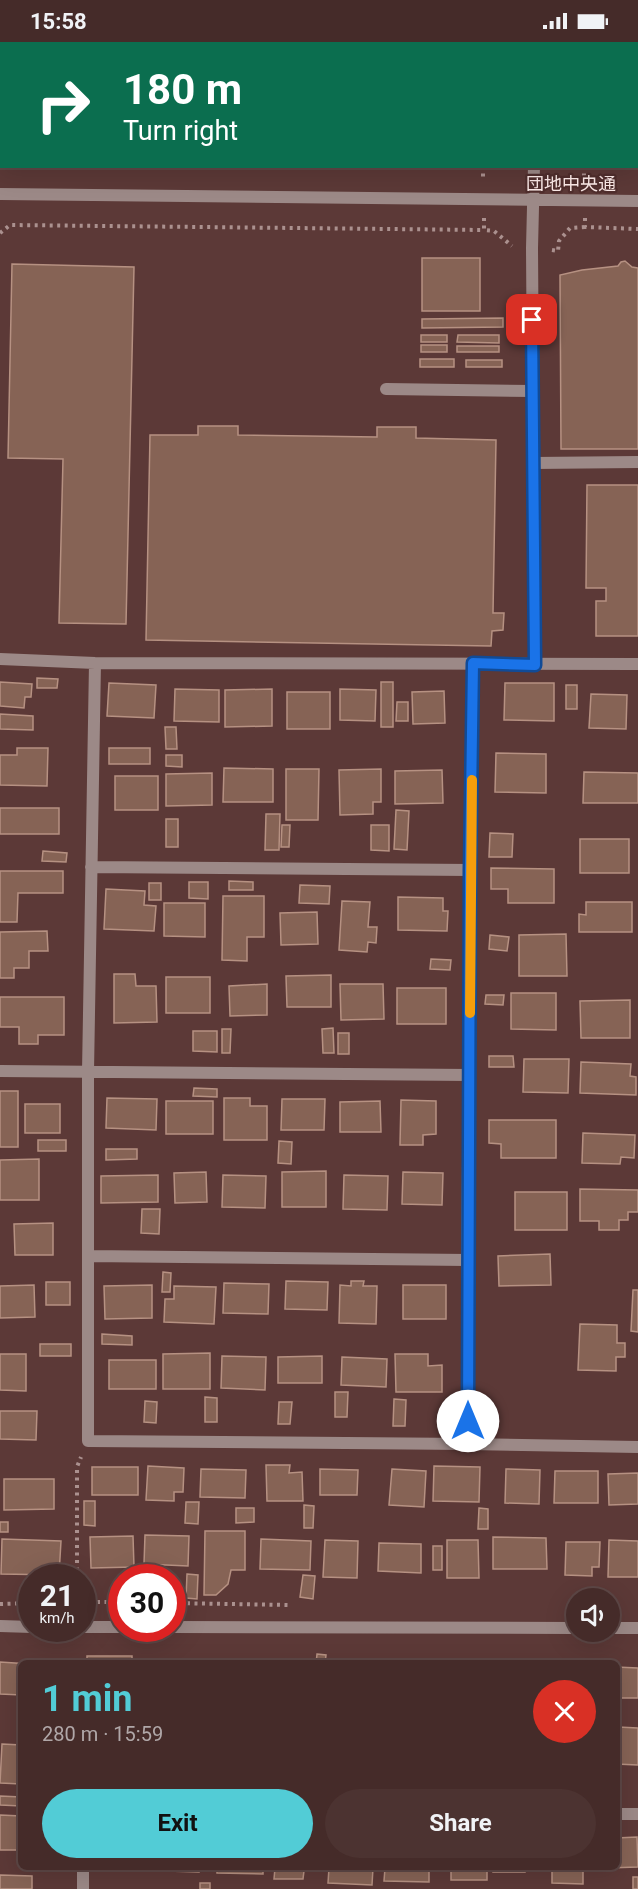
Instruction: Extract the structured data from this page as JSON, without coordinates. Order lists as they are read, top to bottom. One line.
{"streets":{"street":["団地中央通"]},"page":{"status":"15:58","turn":["180 m","Turn right"],"speed":"21 km/h","limit":"30","heading":["1 min","280 m · 15:59"],"buttons":["Exit","Share"]}}
